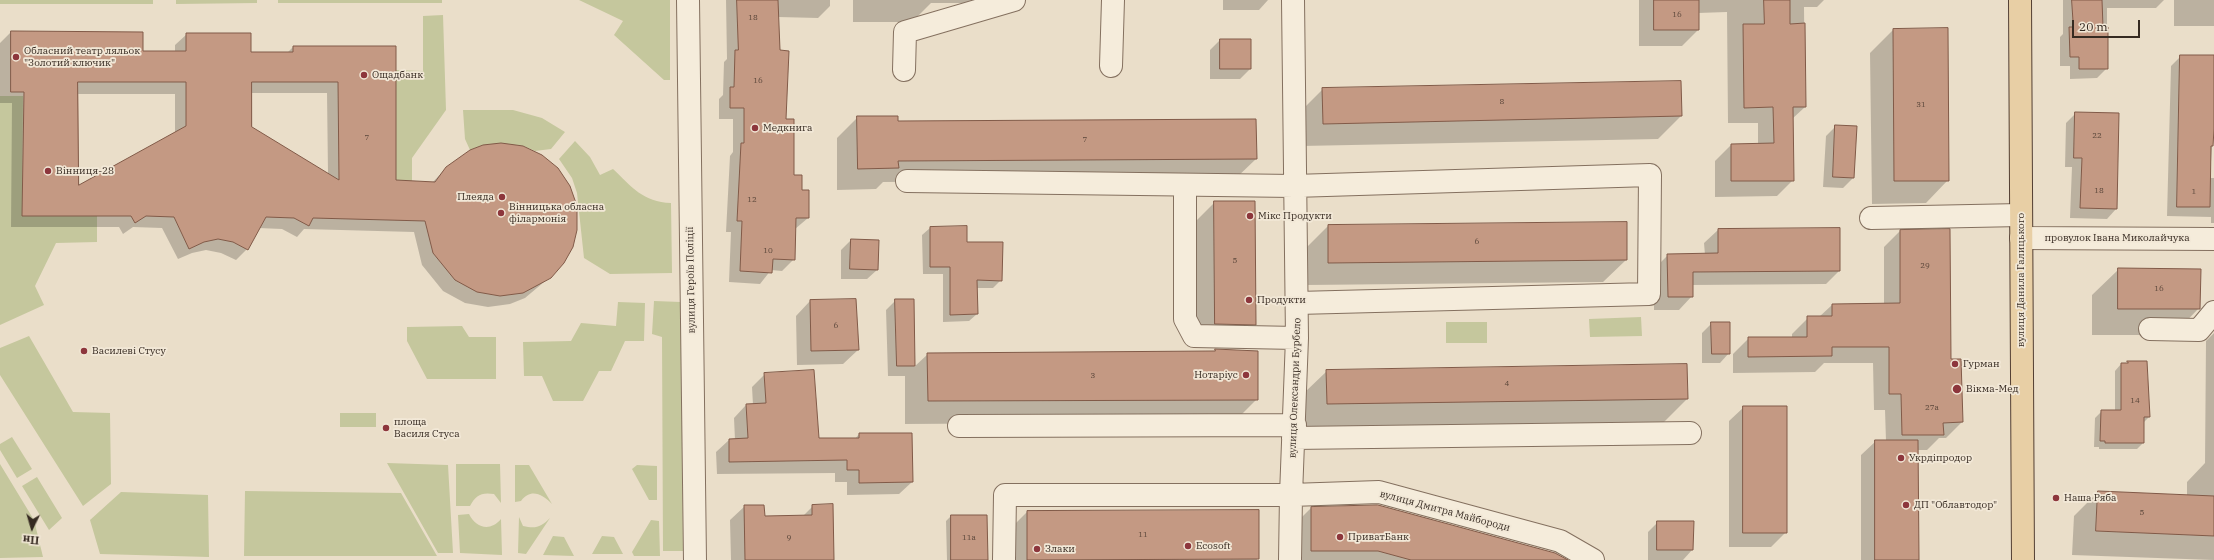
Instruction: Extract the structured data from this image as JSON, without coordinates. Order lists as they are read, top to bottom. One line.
{"streets":{"main road":["вулиця Данила Галицького"],"street":["провулок Івана Миколайчука","вулиця Героїв Поліції","вулиця Олександри Бурбело","вулиця Дмитра Майбороди"]},"crossings":[["провулок Івана Миколайчука","вулиця Данила Галицького"],["вулиця Олександри Бурбело","вулиця Дмитра Майбороди"]],"places":["Обласний театр ляльок \"Золотий ключик\"","Ощадбанк","Медкнига","Вінниця-28","Плеяда","Вінницька обласна філармонія","Мікс Продукти","Продукти","Василеві Стусу","Гурман","Нотаріус","Вікма-Мед","площа Василя Стуса","Укрдіпродор","Наша Ряба","ДП \"Облавтодор\"","ПриватБанк","Ecosoft","Злаки"],"house_numbers":["16","18","16","8","31","22","7","7","18","1","12","6","10","5","29","16","6","3","4","14","27а","5","11","9","11а"],"scale_bar":"20 m","north":"bottom"}
